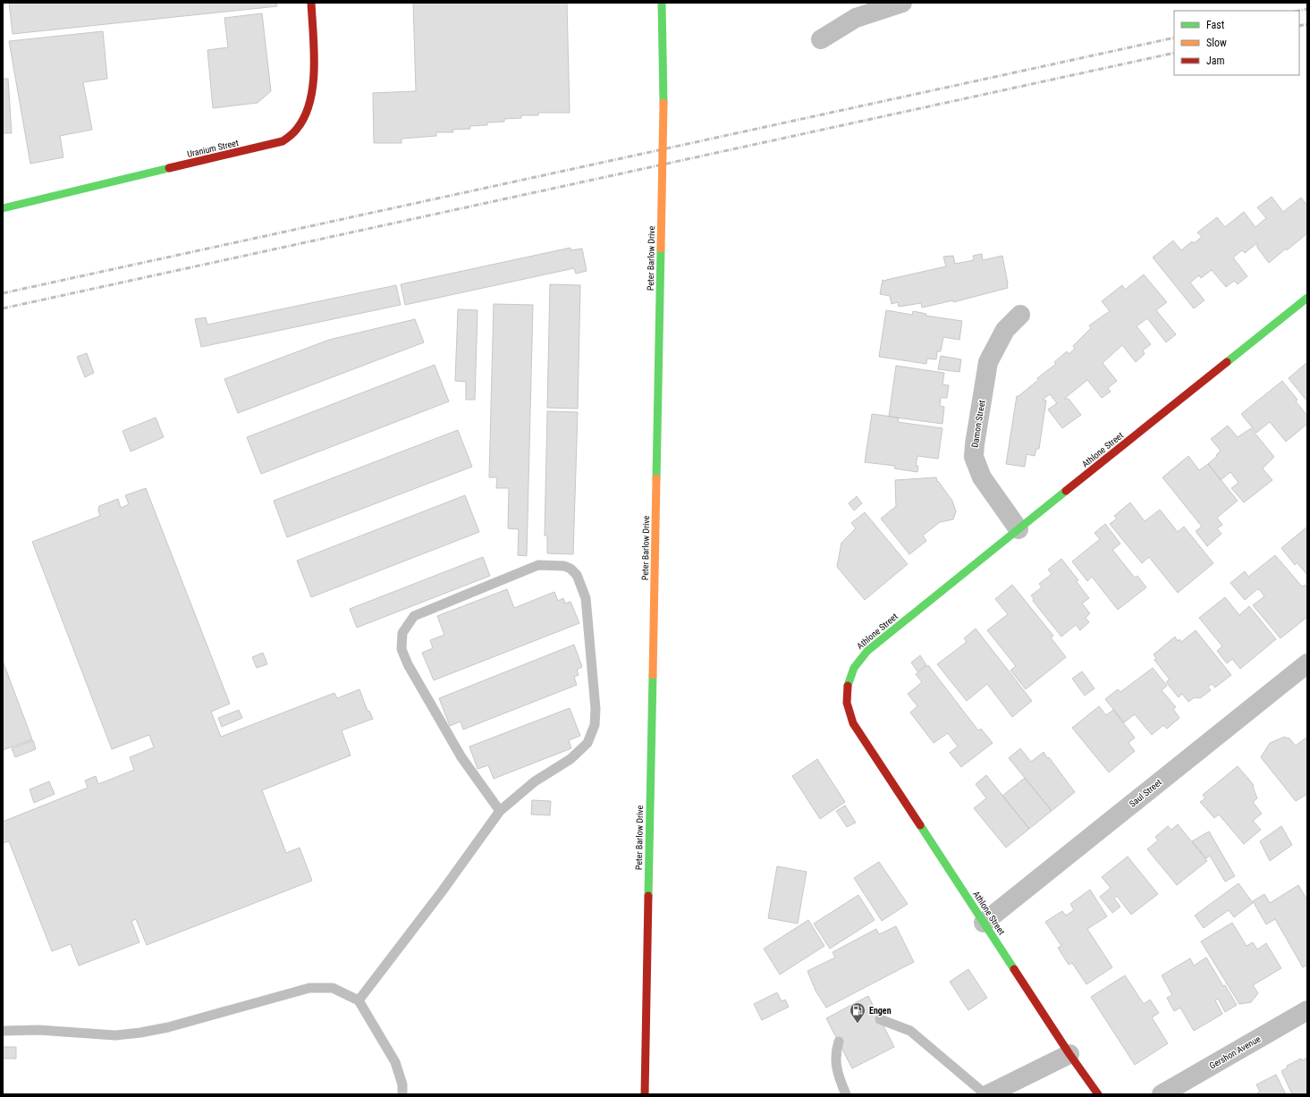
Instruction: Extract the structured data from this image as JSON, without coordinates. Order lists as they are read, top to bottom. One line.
{"streets":{"street":["Uranium Street","Peter Barlow Drive","Damon Street","Athlone Street","Saul Street","Gershon Avenue"]},"crossings":[["Damon Street","Athlone Street"],["Athlone Street","Saul Street"]],"places":{"fuel station":["Engen"]},"legend":["Fast","Slow","Jam"]}
